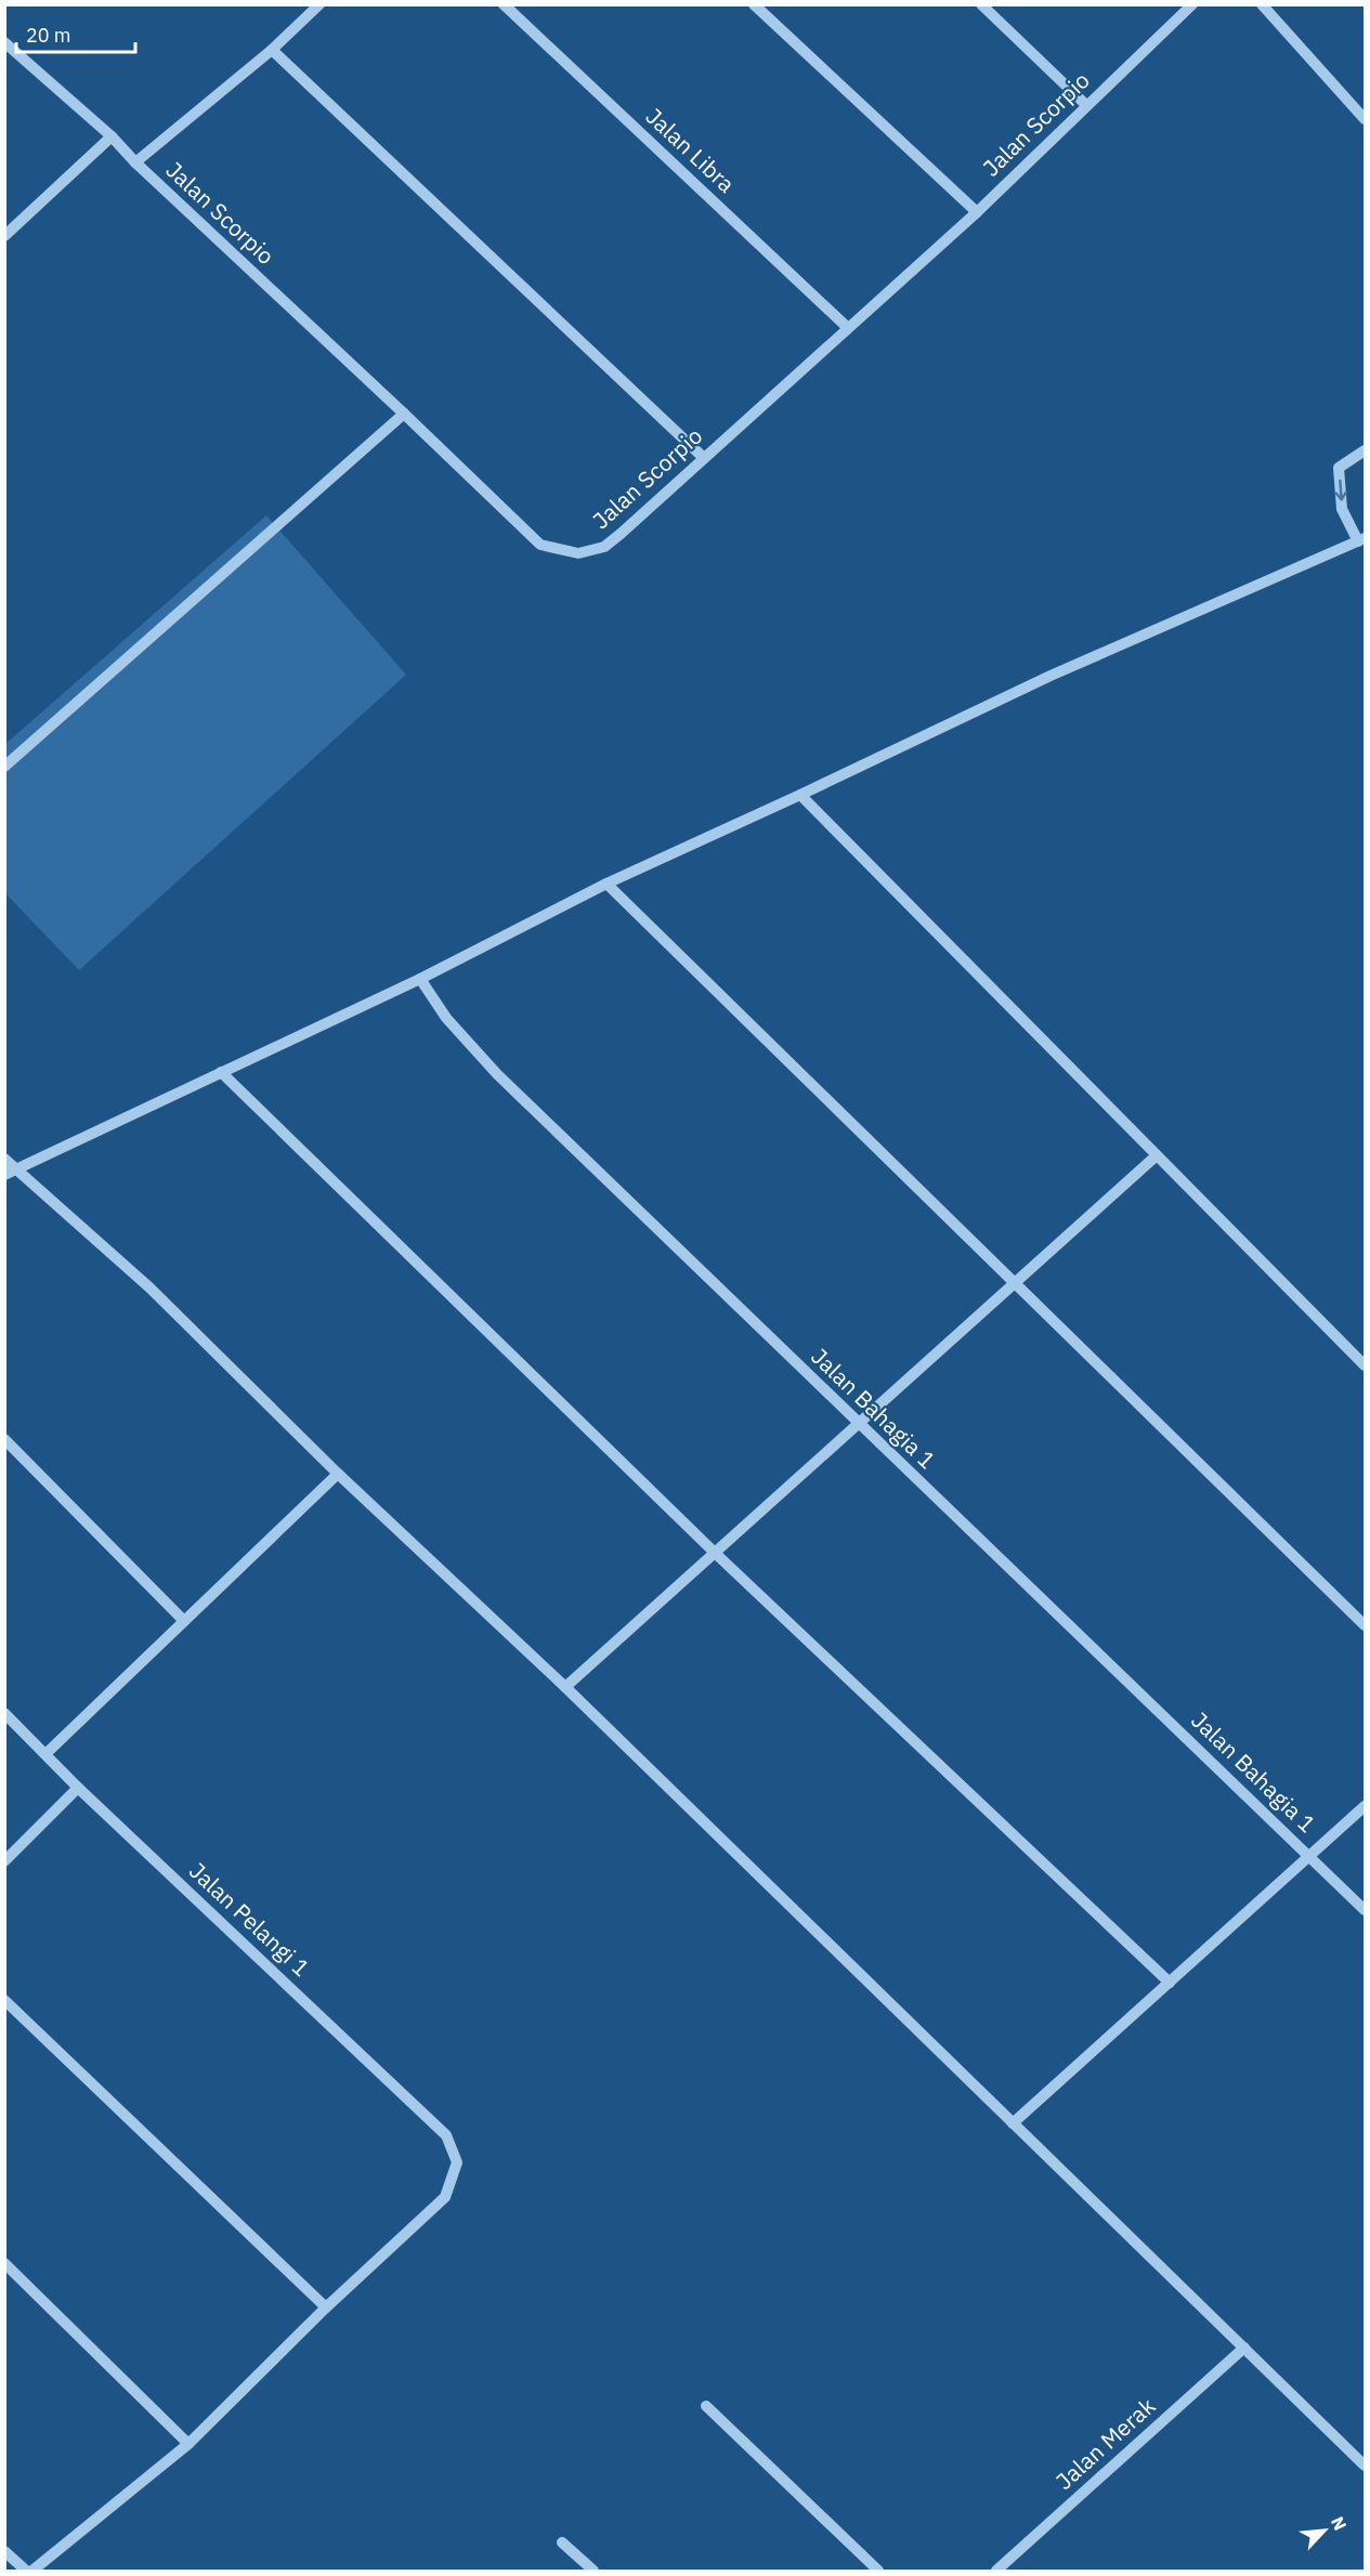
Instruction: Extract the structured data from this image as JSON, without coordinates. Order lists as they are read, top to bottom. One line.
{"streets":{"street":["Jalan Scorpio","Jalan Libra","Jalan Bahagia 1","Jalan Pelangi 1","Jalan Merak"]},"crossings":[["Jalan Scorpio","Jalan Libra"]],"scale_bar":"20 m","north":"top right"}
